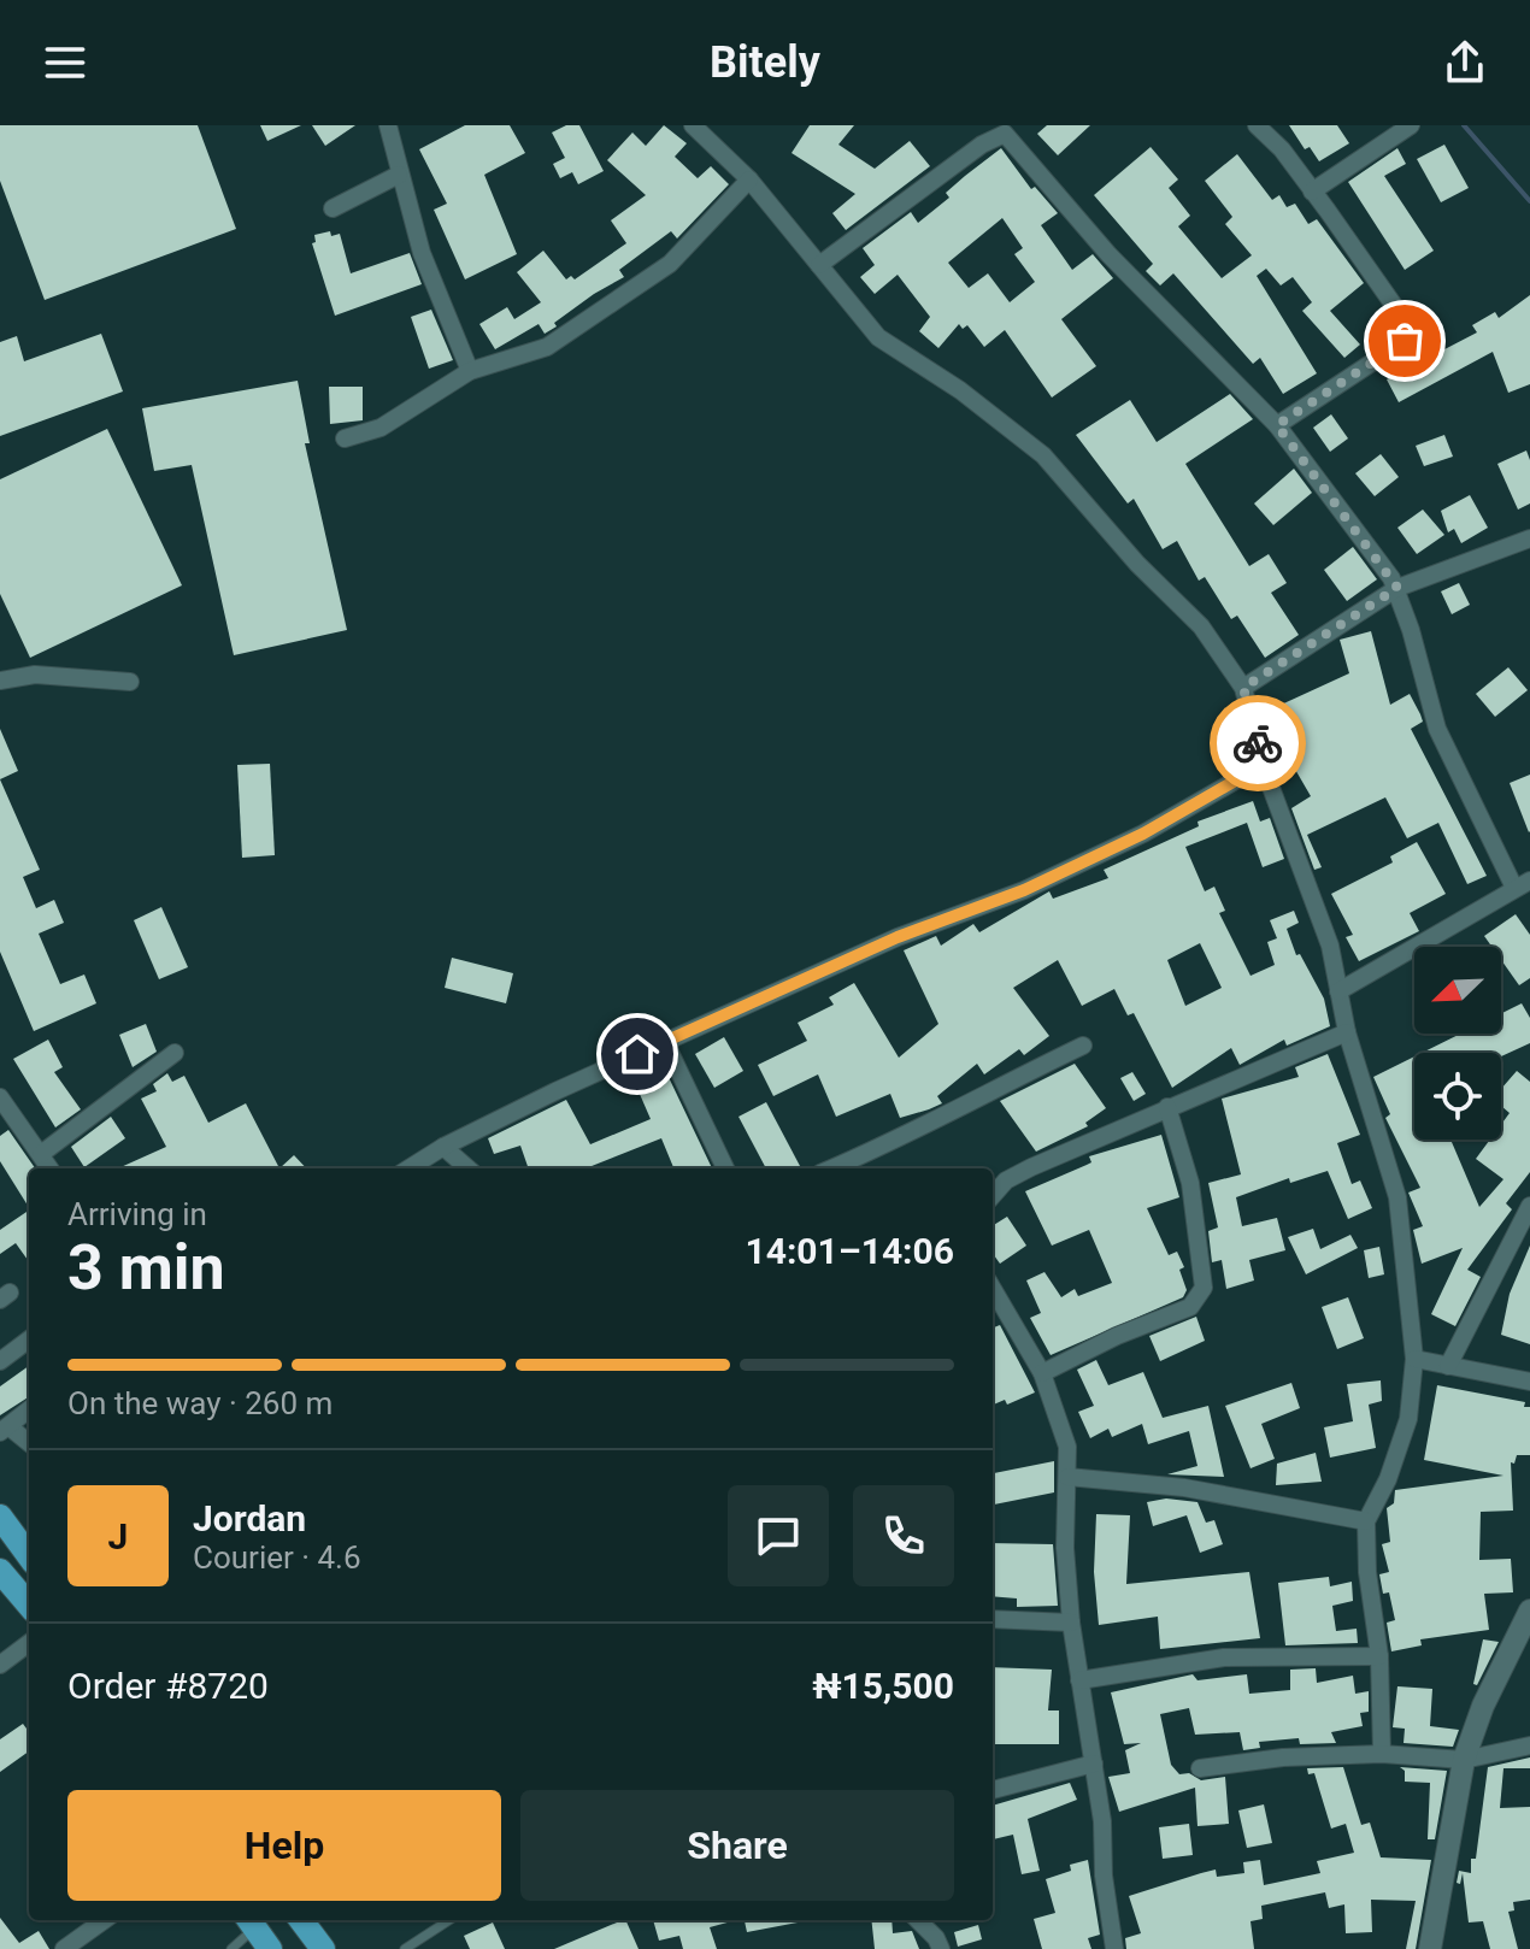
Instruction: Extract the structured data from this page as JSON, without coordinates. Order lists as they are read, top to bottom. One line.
{"north":"bottom left","page":{"header":"Bitely","heading":["3 min","Arriving in","14:01–14:06"],"panel":["Jordan","Courier · 4.6","Order #8720","₦15,500"],"bar":"On the way · 260 m","round":"J","buttons":["Help","Share"]}}
